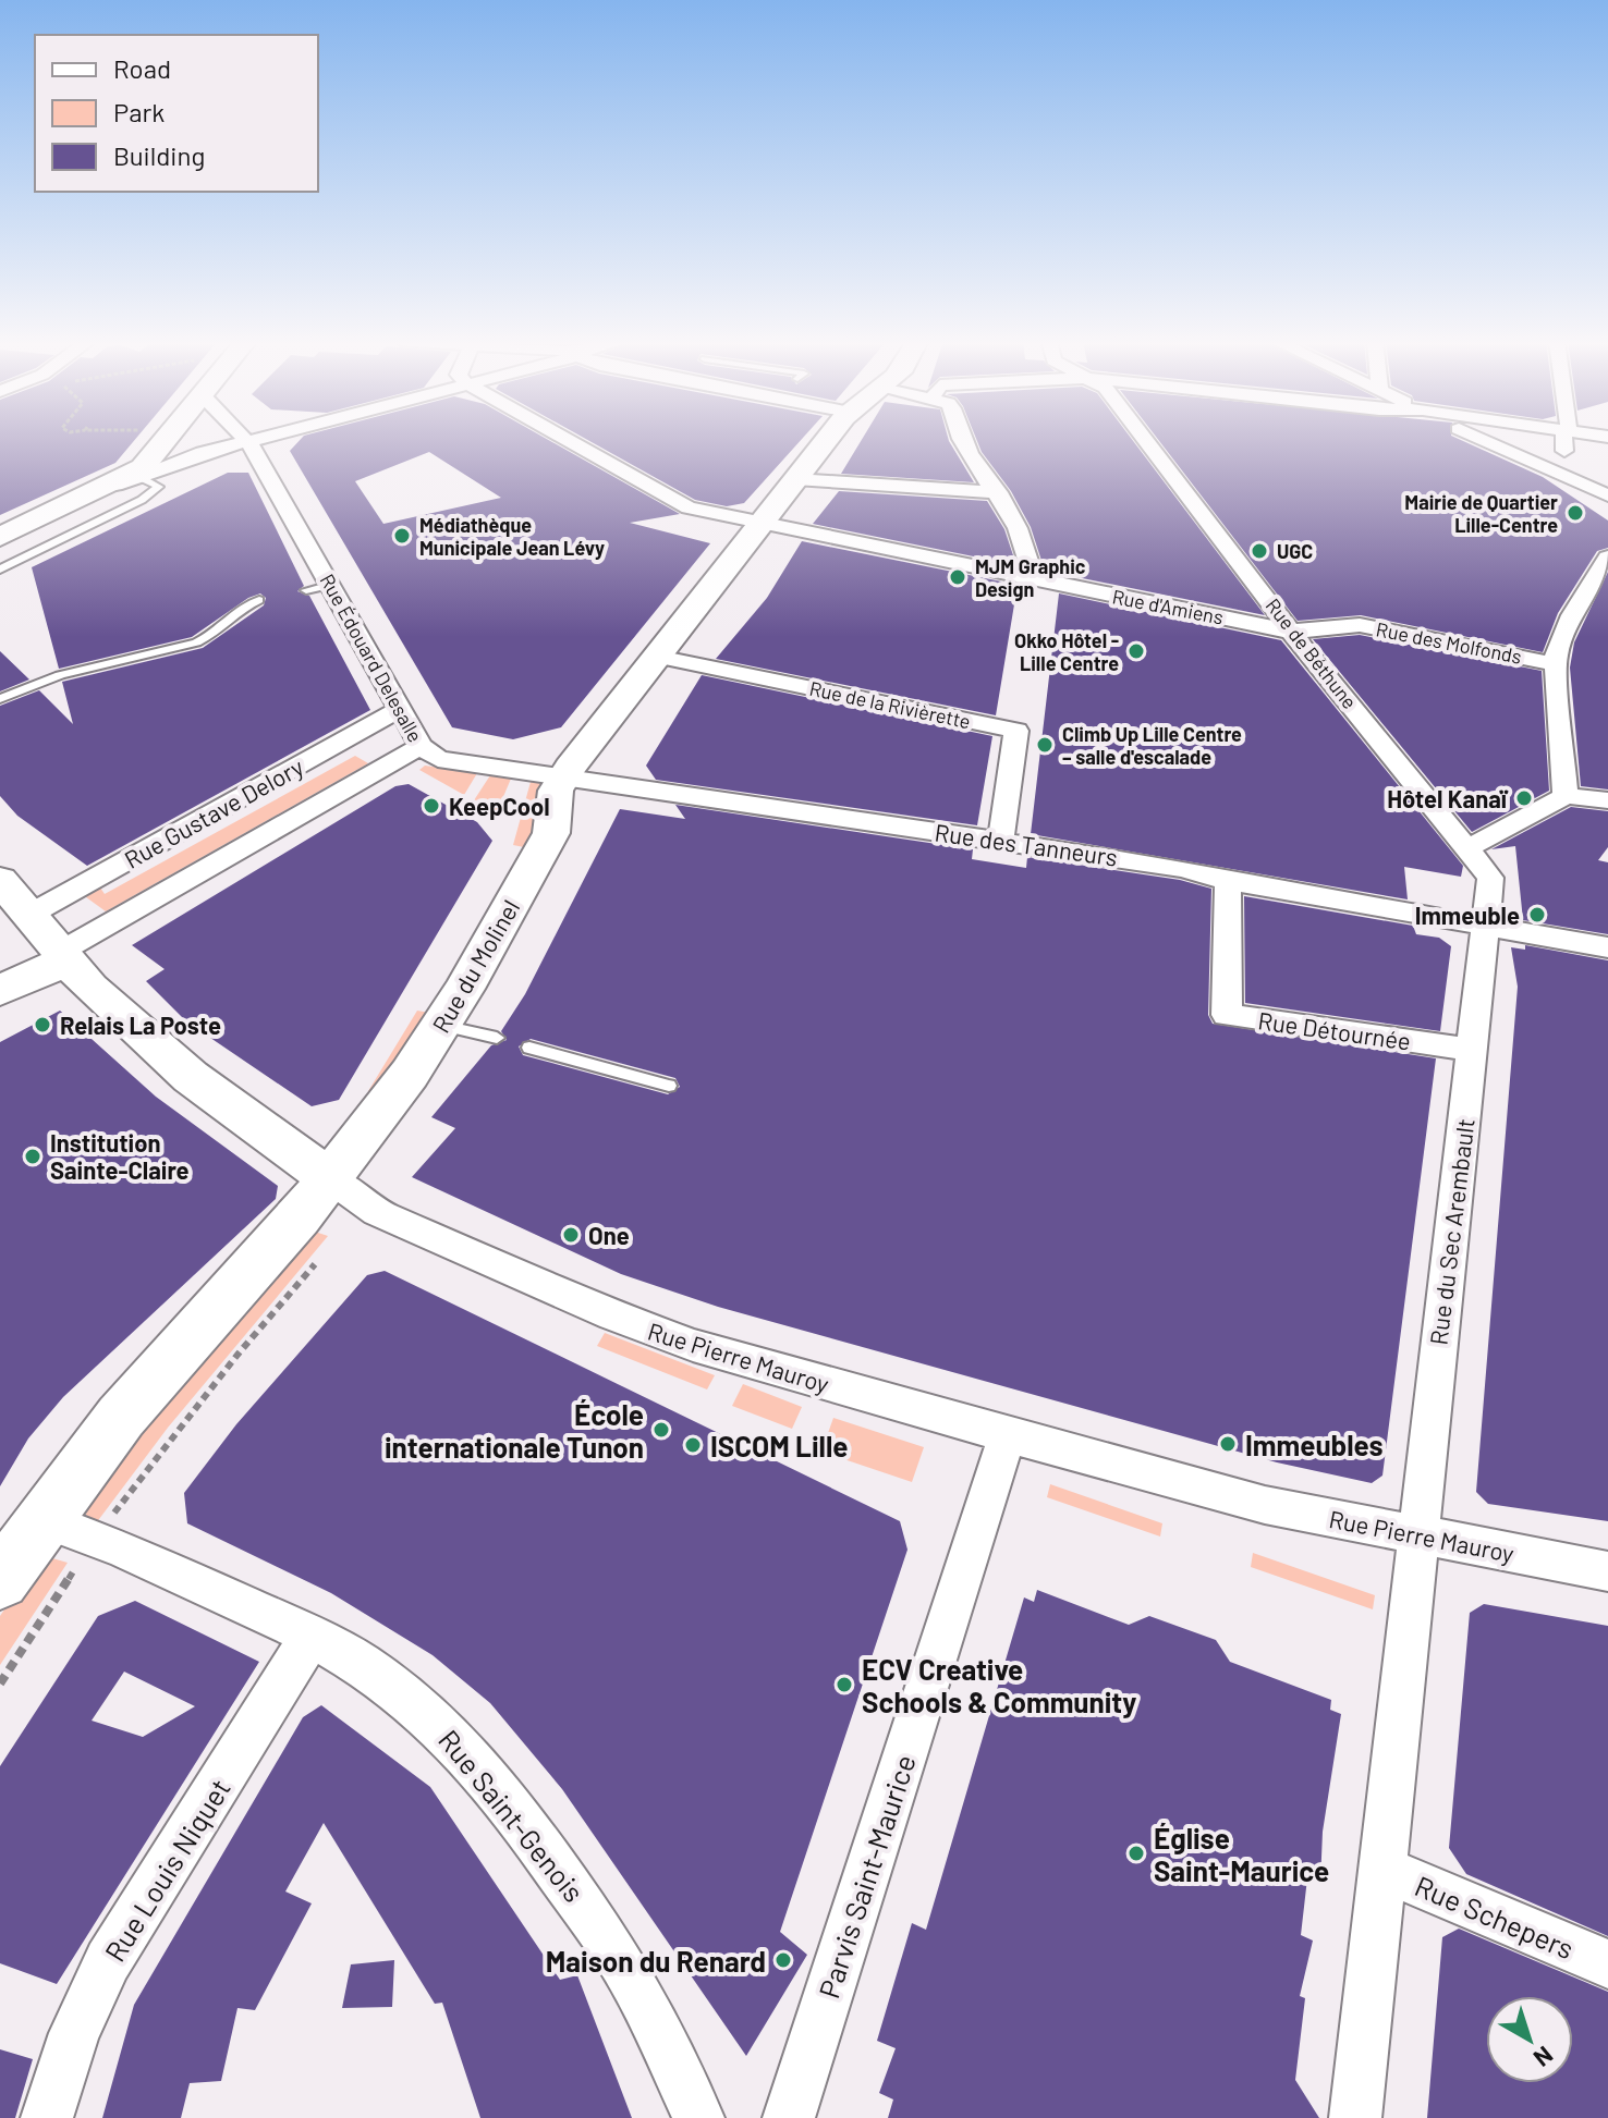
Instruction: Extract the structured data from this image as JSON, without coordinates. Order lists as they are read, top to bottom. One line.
{"streets":{"street":["Rue d'Amiens","Rue des Molfonds","Rue de Béthune","Rue Édouard Delesalle","Rue de la Rivièrette","Rue Gustave Delory","Rue des Tanneurs","Rue du Molinel","Rue Détournée","Rue du Sec Arembault","Rue Pierre Mauroy","Rue Saint-Genois","Rue Louis Niquet","Parvis Saint-Maurice","Rue Schepers"]},"crossings":[["Rue d'Amiens","Rue des Molfonds"],["Rue d'Amiens","Rue de Béthune"],["Rue d'Amiens","Rue du Molinel"],["Rue des Molfonds","Rue de Béthune"],["Rue de Béthune","Rue des Tanneurs"],["Rue de Béthune","Rue du Sec Arembault"],["Rue Édouard Delesalle","Rue Gustave Delory"],["Rue Édouard Delesalle","Rue des Tanneurs"],["Rue Édouard Delesalle","Rue du Molinel"],["Rue de la Rivièrette","Rue des Tanneurs"],["Rue de la Rivièrette","Rue du Molinel"],["Rue Gustave Delory","Rue Pierre Mauroy"],["Rue des Tanneurs","Rue du Molinel"],["Rue des Tanneurs","Rue Détournée"],["Rue des Tanneurs","Rue du Sec Arembault"],["Rue du Molinel","Rue Pierre Mauroy"],["Rue du Molinel","Rue Saint-Genois"],["Rue Détournée","Rue du Sec Arembault"],["Rue du Sec Arembault","Rue Pierre Mauroy"],["Rue Pierre Mauroy","Parvis Saint-Maurice"],["Rue Saint-Genois","Rue Louis Niquet"]],"places":["Mairie de Quartier Lille-Centre","Médiathèque Municipale Jean Lévy","UGC","MJM Graphic Design","Okko Hôtel - Lille Centre","Climb Up Lille Centre – salle d'escalade","Hôtel Kanaï","KeepCool","Immeuble","Relais La Poste","Institution Sainte-Claire","One","École internationale Tunon","Immeubles","ISCOM Lille","ECV Creative Schools & Community","Église Saint-Maurice","Maison du Renard"],"legend":["Road","Park","Building"],"north":"bottom right"}
